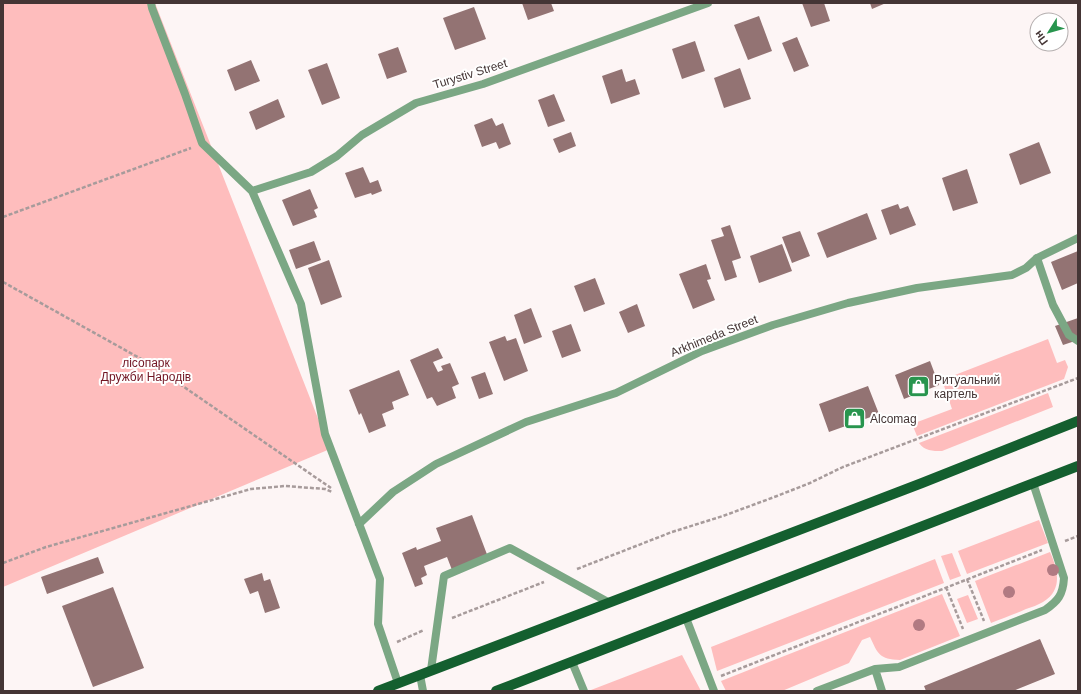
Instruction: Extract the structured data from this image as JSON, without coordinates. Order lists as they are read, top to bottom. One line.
{"streets":{"street":["Turystiv Street","Arkhimeda Street"]},"parks":["лісопарк Дружби Народів"],"places":{"shop":["Ритуальний картель","Alcomag"]},"north":"bottom left"}
